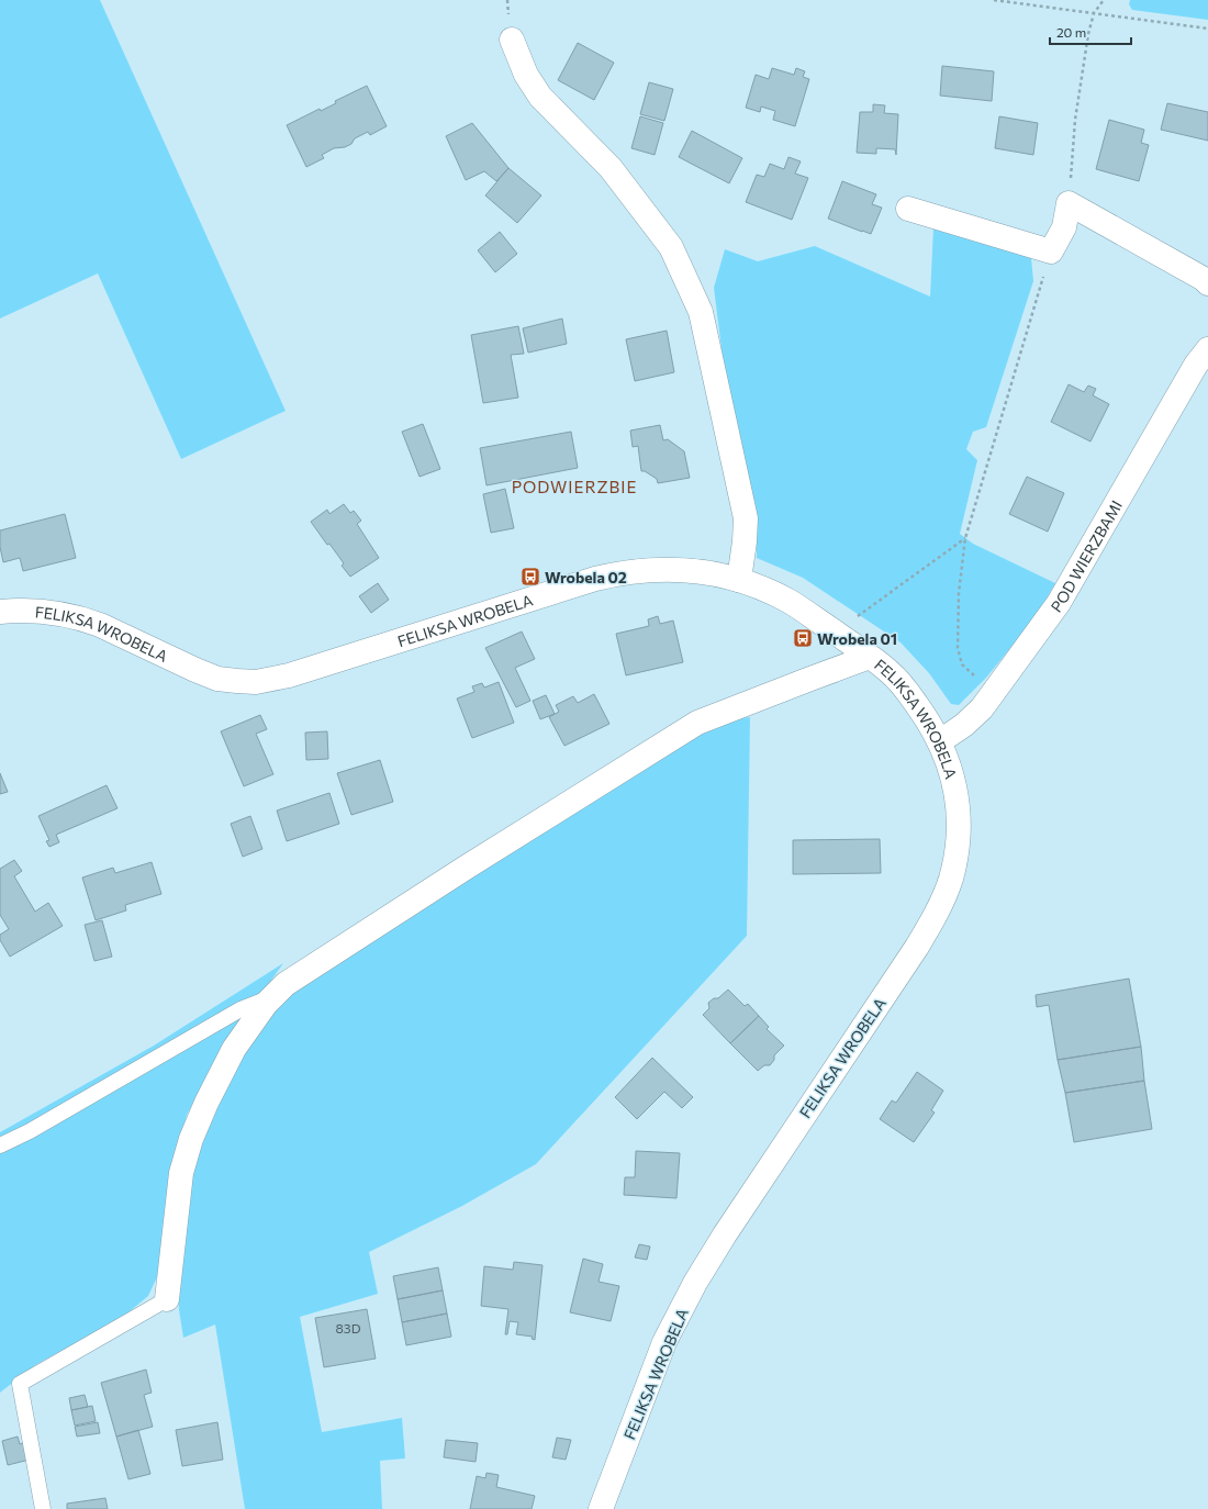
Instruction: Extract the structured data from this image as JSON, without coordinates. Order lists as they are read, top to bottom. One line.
{"streets":{"street":["POD WIERZBAMI","FELIKSA WROBELA"]},"crossings":[["POD WIERZBAMI","FELIKSA WROBELA"]],"districts":["PODWIERZBIE"],"places":{"bus stop":["Wrobela 02","Wrobela 01"]},"house_numbers":["83D"],"scale_bar":"20 m"}
